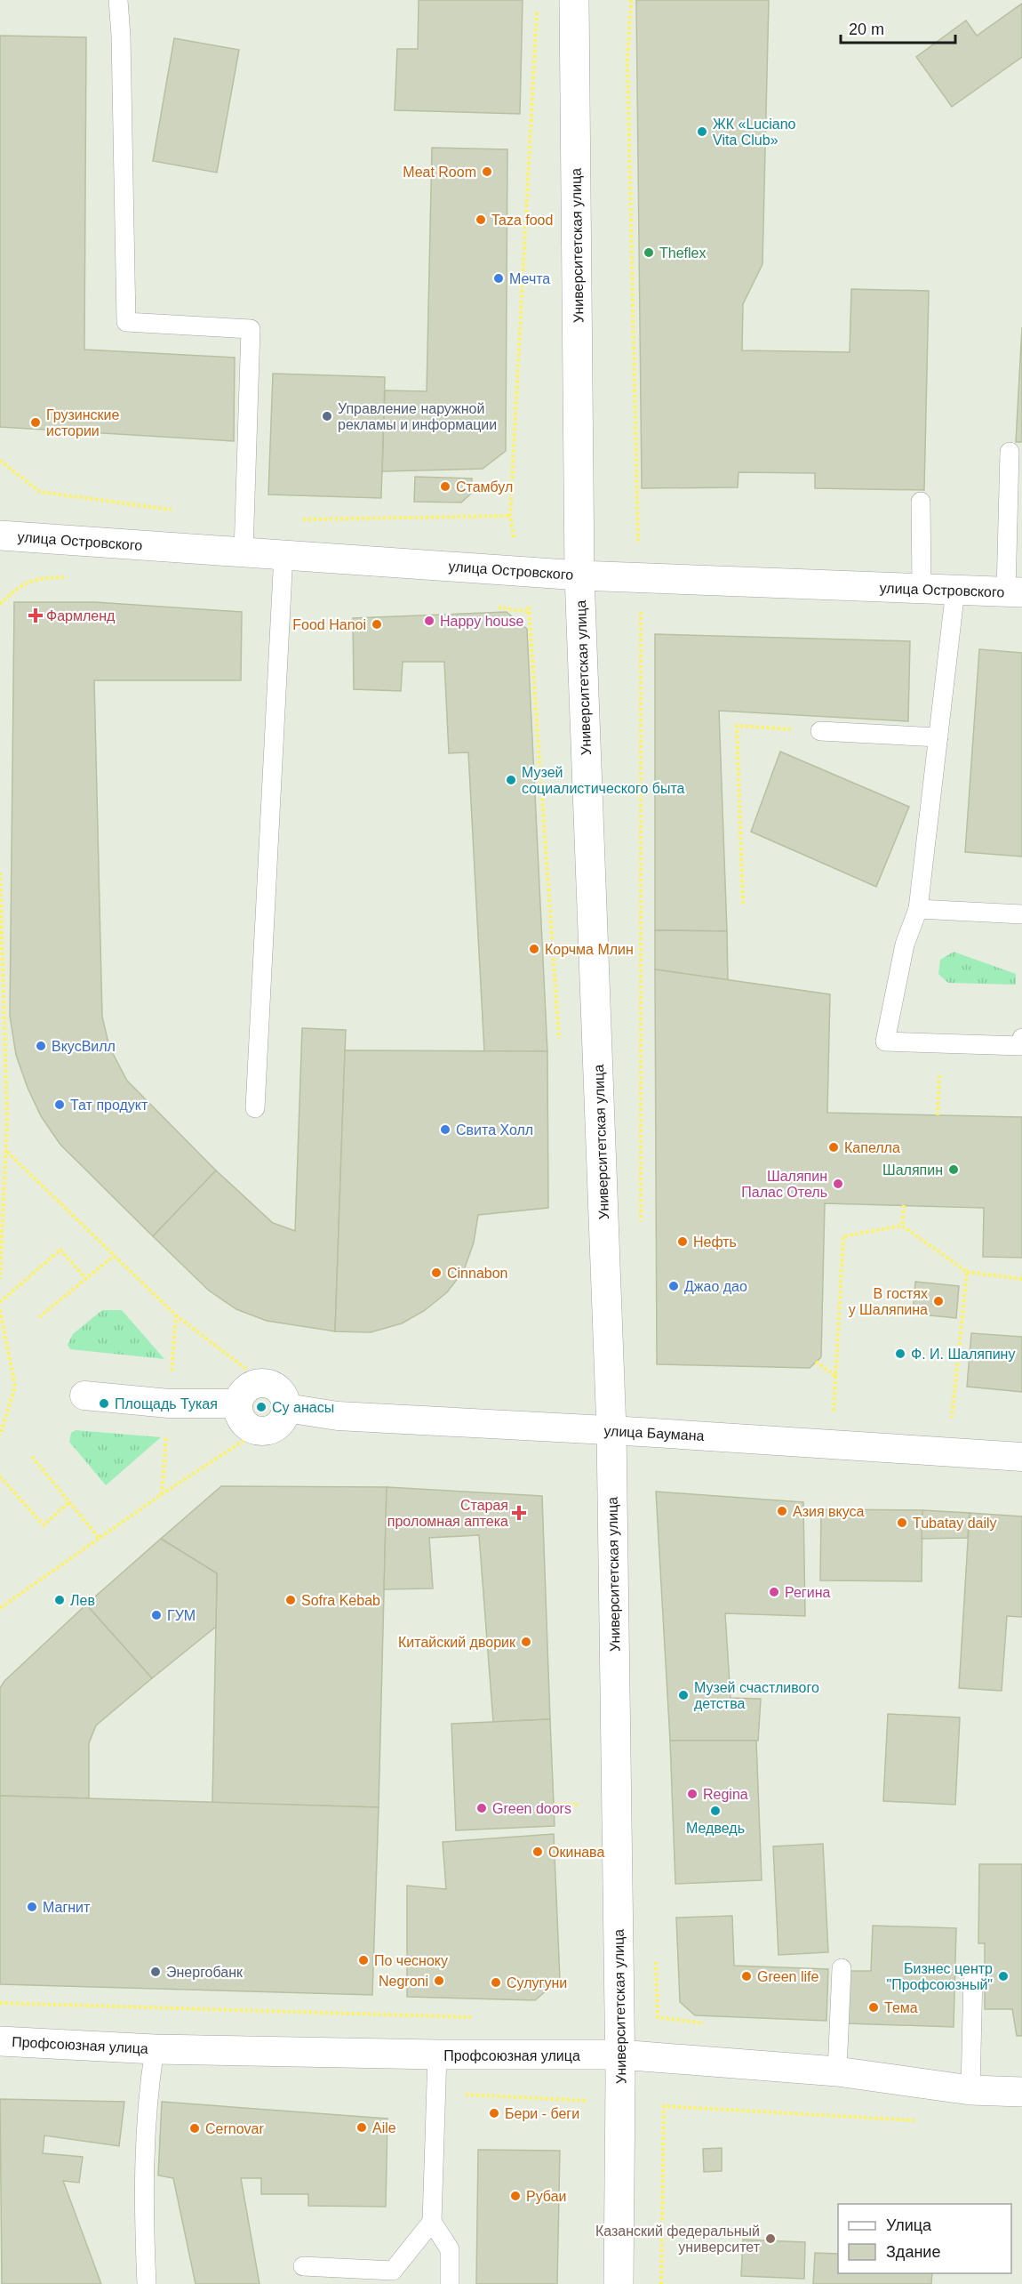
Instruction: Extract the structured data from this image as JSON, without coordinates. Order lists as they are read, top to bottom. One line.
{"streets":{"street":["Университетская улица","улица Островского","улица Баумана","Профсоюзная улица"]},"crossings":[["Университетская улица","улица Островского"],["Университетская улица","улица Баумана"],["Университетская улица","Профсоюзная улица"]],"places":{"other":["ЖК «Luciano Vita Club»","Meat Room","Taza food","Theflex","Мечта","Управление наружной рекламы и информации","Грузинские истории","Стамбул","Happy house","Food Hanoi","Музей социалистического быта","Корчма Млин","ВкусВилл","Тат продукт","Свита Холл","Капелла","Шаляпин","Шаляпин Палас Отель","Нефть","Cinnabon","Джао дао","В гостях у Шаляпина","Ф. И. Шаляпину","Площадь Тукая","Су анасы","Азия вкуса","Tubatay daily","Регина","Лев","Sofra Kebab","ГУМ","Китайский дворик","Музей счастливого детства","Regina","Green doors","Медведь","Окинава","Магнит","По чесноку","Энергобанк","Green life","Бизнес центр \"Профсоюзный\"","Negroni","Сулугуни","Тема","Бери - беги","Aile","Cernovar","Рубаи","Казанский федеральный университет"],"health":["Фармленд","Старая проломная аптека"]},"legend":["Улица","Здание"],"scale_bar":"20 m"}
